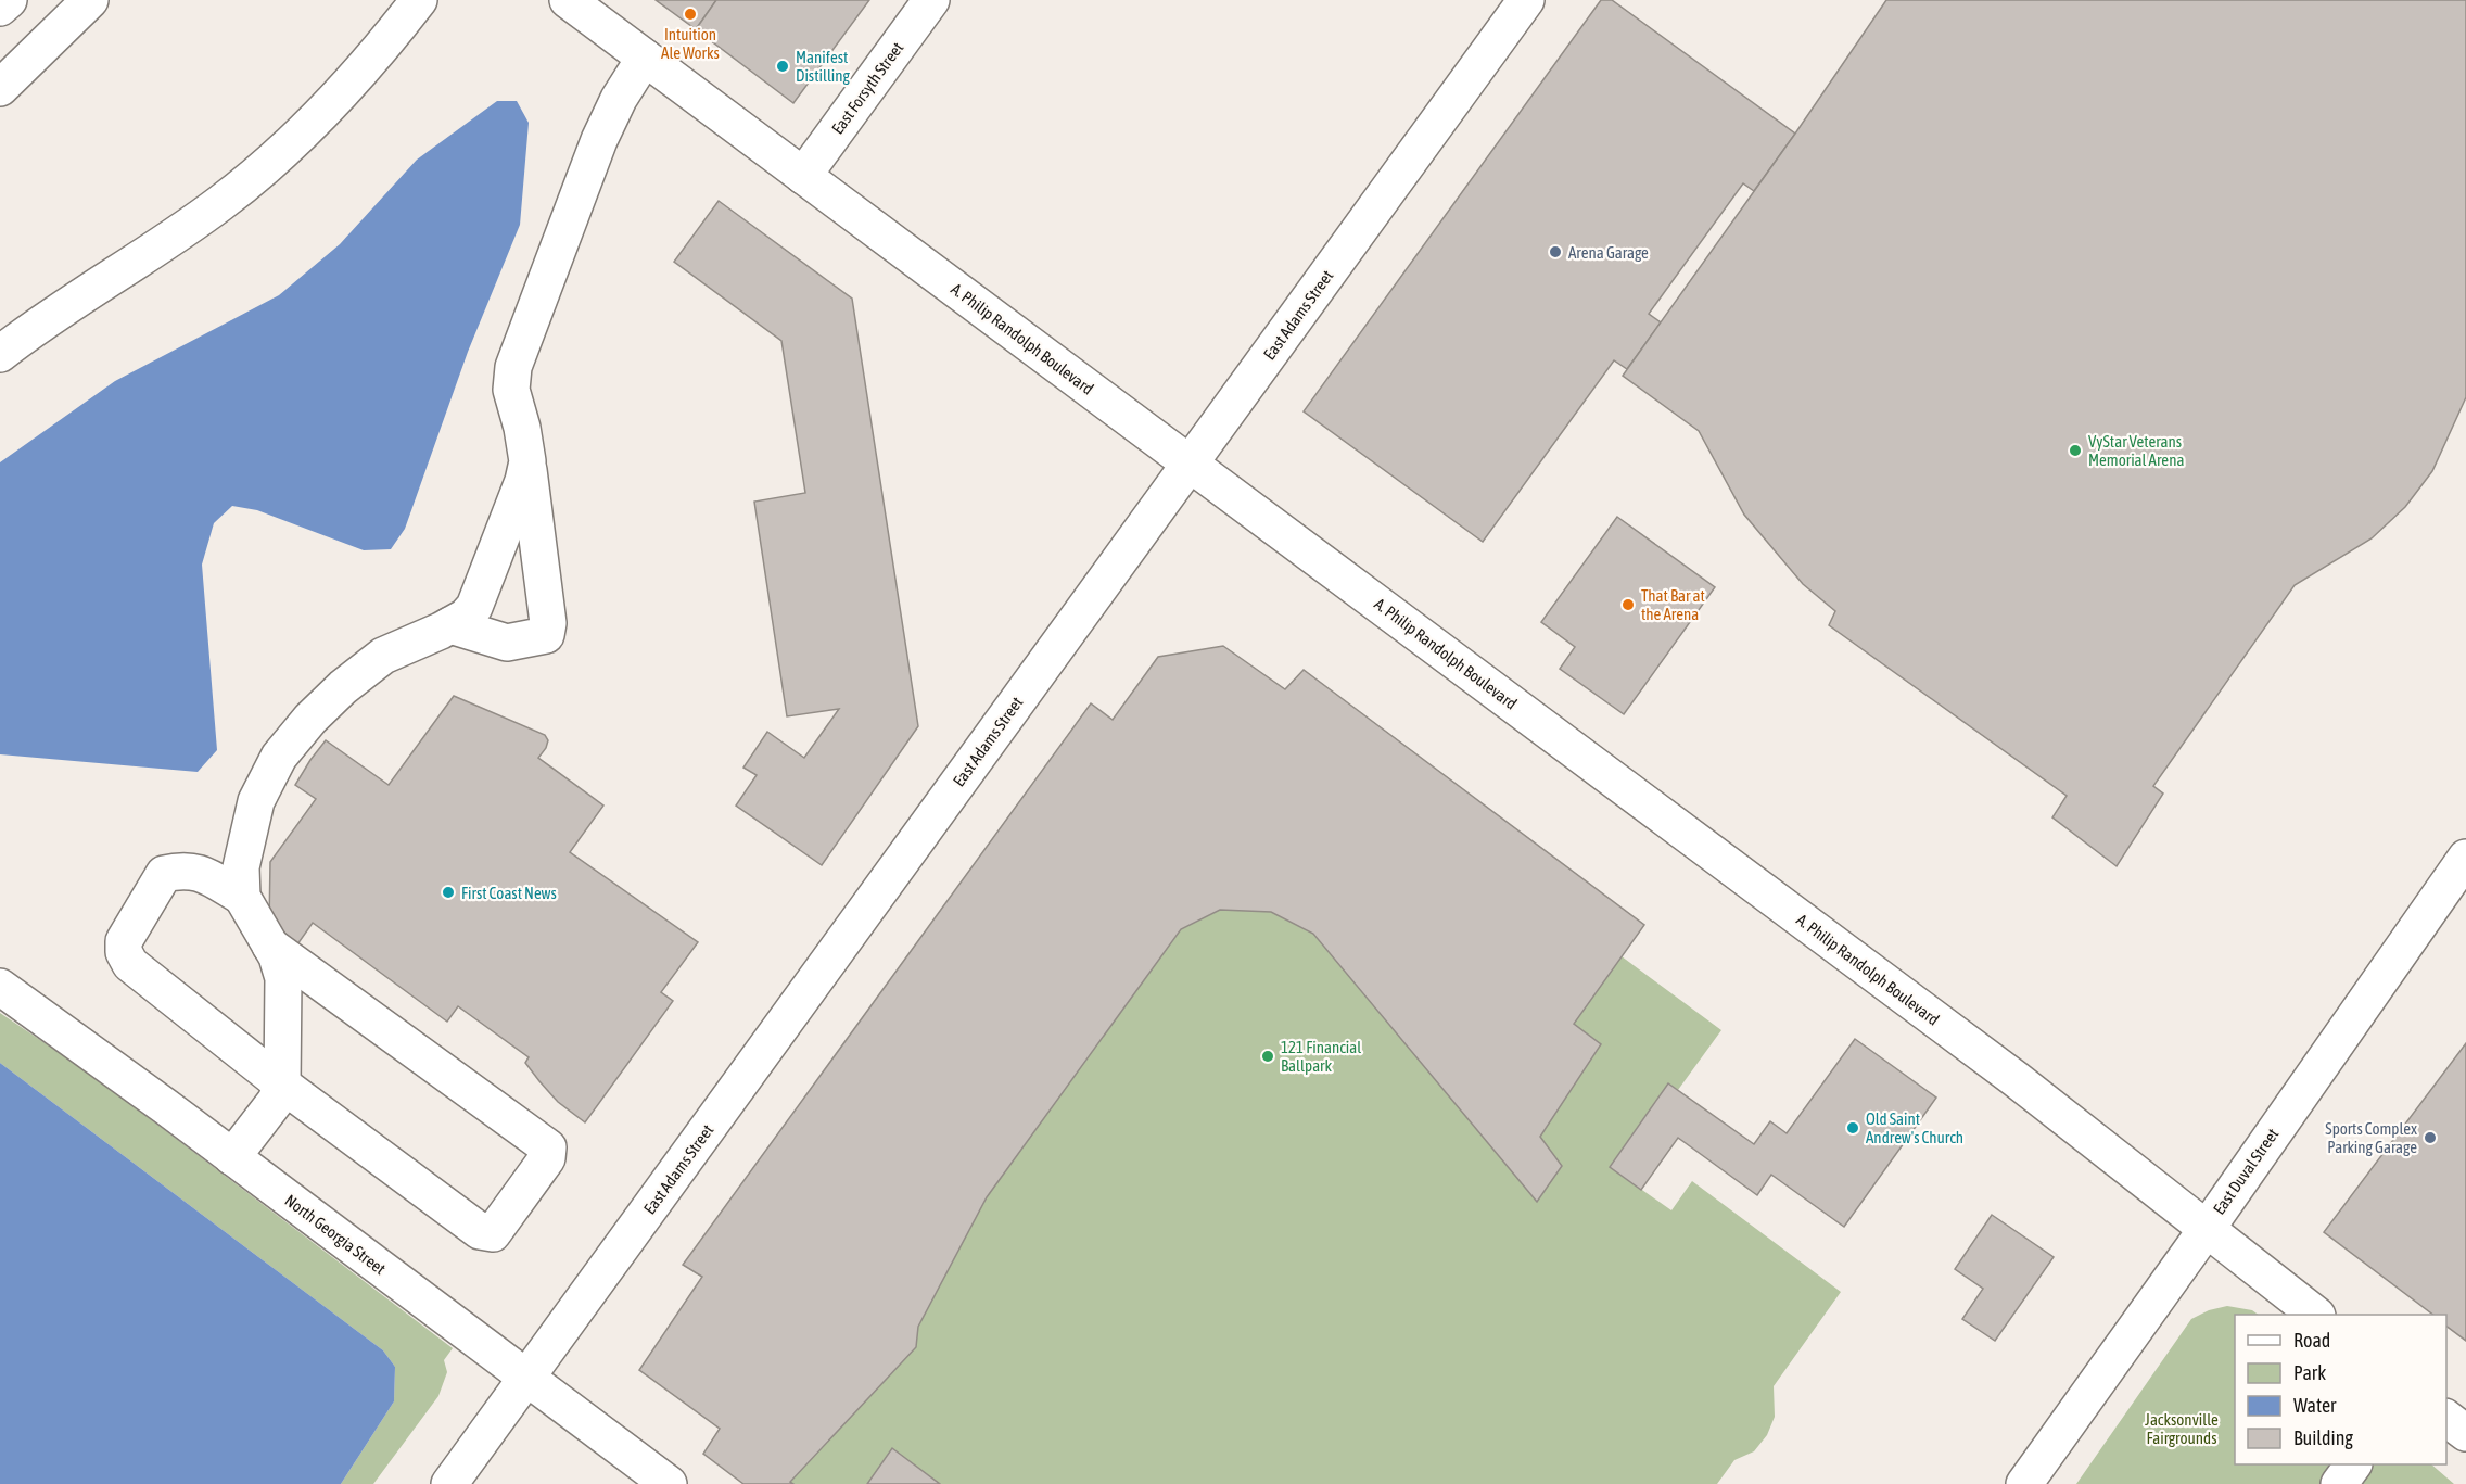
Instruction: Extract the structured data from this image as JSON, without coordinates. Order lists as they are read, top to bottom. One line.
{"streets":{"street":["East Forsyth Street","East Adams Street","A. Philip Randolph Boulevard","East Duval Street","North Georgia Street"]},"crossings":[["East Forsyth Street","A. Philip Randolph Boulevard"],["East Adams Street","A. Philip Randolph Boulevard"],["East Adams Street","North Georgia Street"],["A. Philip Randolph Boulevard","East Duval Street"]],"parks":["Jacksonville Fairgrounds"],"places":["Intuition Ale Works","Manifest Distilling","Arena Garage","VyStar Veterans Memorial Arena","That Bar at the Arena","First Coast News","121 Financial Ballpark","Old Saint Andrew's Church","Sports Complex Parking Garage"],"legend":["Road","Park","Water","Building"]}
